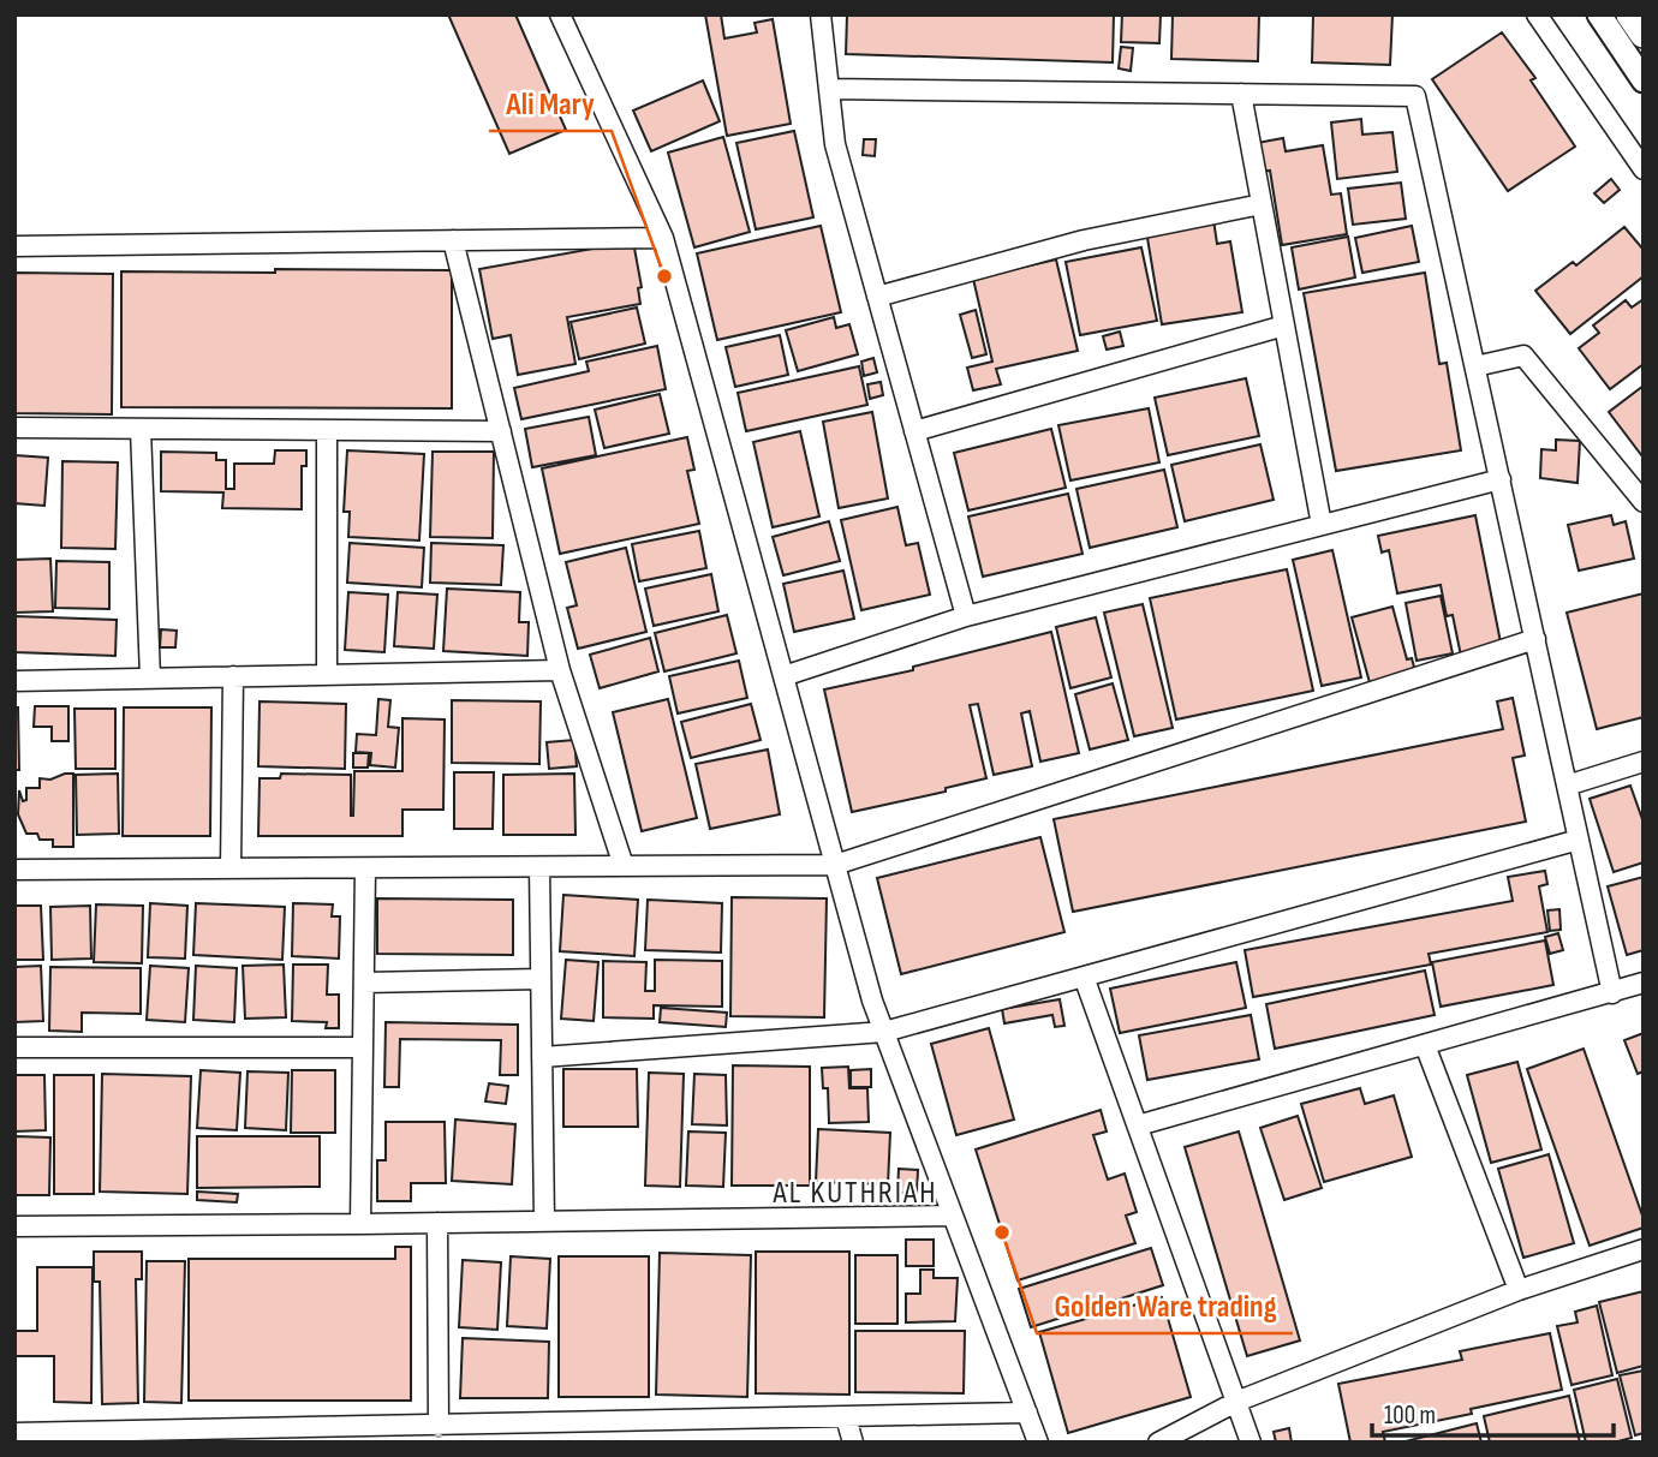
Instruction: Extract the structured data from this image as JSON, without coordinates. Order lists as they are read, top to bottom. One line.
{"districts":["AL KUTHRIAH"],"places":["Ali Mary","Golden Ware trading"],"scale_bar":"100 m"}
